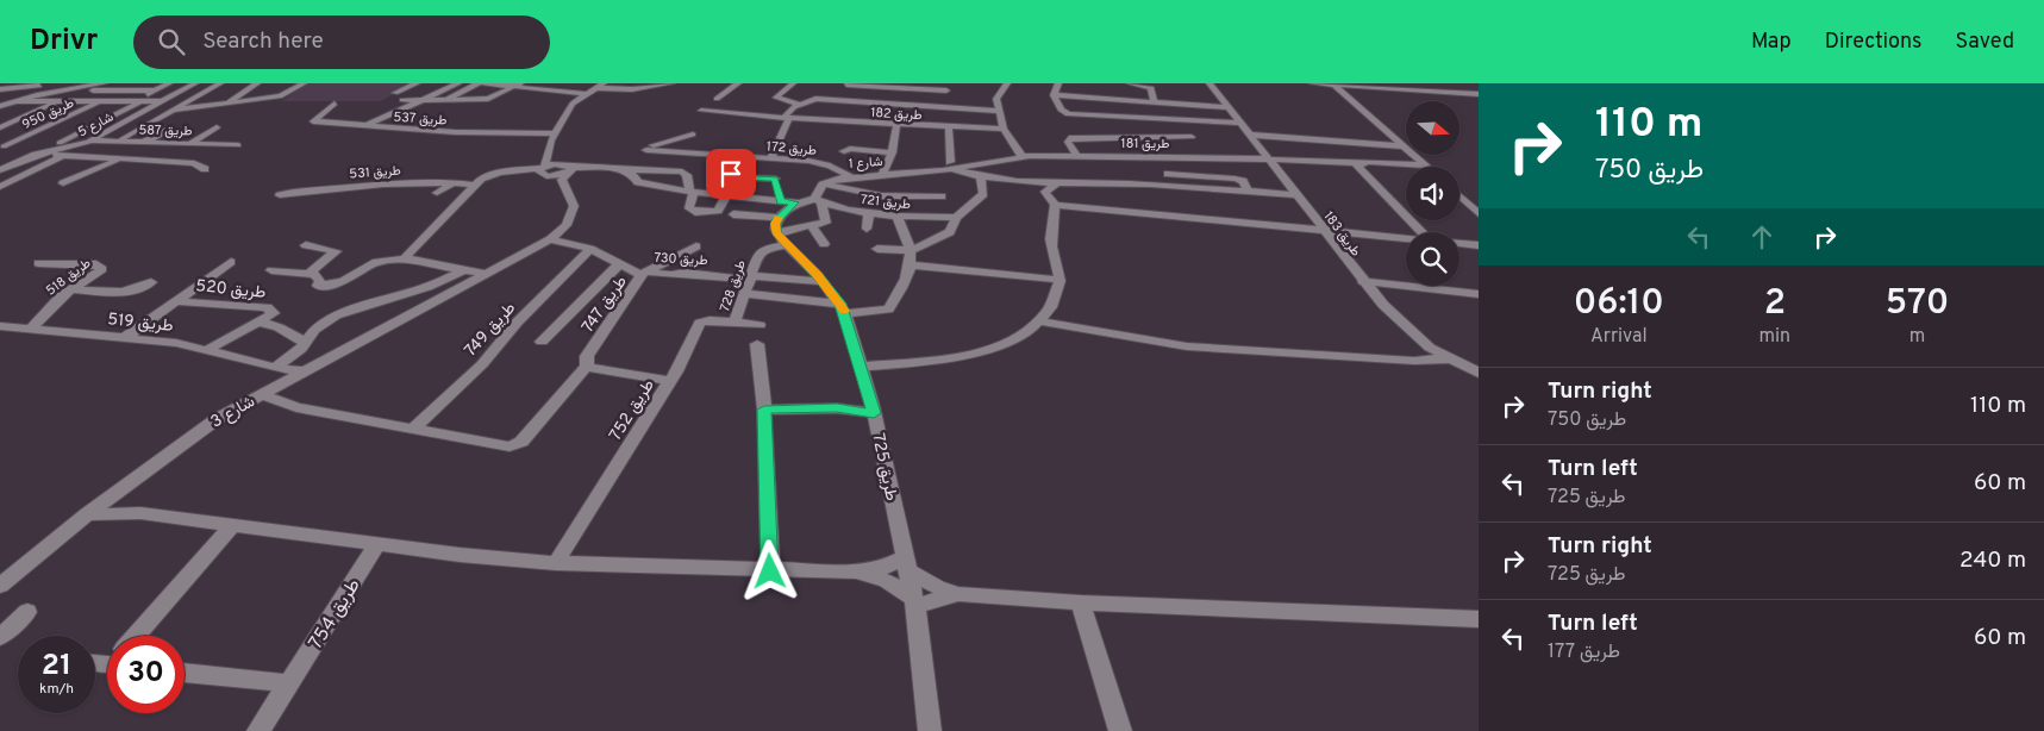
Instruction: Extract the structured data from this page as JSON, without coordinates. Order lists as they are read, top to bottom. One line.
{"streets":{"street":["طريق 950","طريق 182","طريق 537","شارع 5","طريق 587","طريق 181","طريق 172","شارع 1","طريق 531","طريق 721","طريق 183","طريق 730","طريق 518","طريق 728","طريق 520","طريق 747","طريق 519","طريق 749","طريق 752","شارع 3","طريق 725","طريق 754"]},"crossings":[["شارع 5","طريق 587"],["طريق 181","شارع 1"],["طريق 181","طريق 183"],["طريق 172","شارع 1"],["شارع 1","طريق 183"],["طريق 730","طريق 728"],["طريق 730","طريق 747"],["طريق 730","طريق 725"],["طريق 518","طريق 519"],["طريق 728","طريق 752"],["طريق 728","طريق 725"],["طريق 520","طريق 519"],["طريق 747","طريق 749"],["طريق 747","شارع 3"],["طريق 519","شارع 3"]],"north":"right","page":{"header":"Drivr","search":"Search here","nav":["Map","Directions","Saved"],"turn":["110 m","طريق 750"],"eta":["06:10","Arrival","2","min","570","m"],"list":[{"name":"Turn right","note":"طريق 750","value":"110 m"},{"name":"Turn left","note":"طريق 725","value":"60 m"},{"name":"Turn right","note":"طريق 725","value":"240 m"},{"name":"Turn left","note":"طريق 177","value":"60 m"}],"speed":"21 km/h","limit":"30"}}
